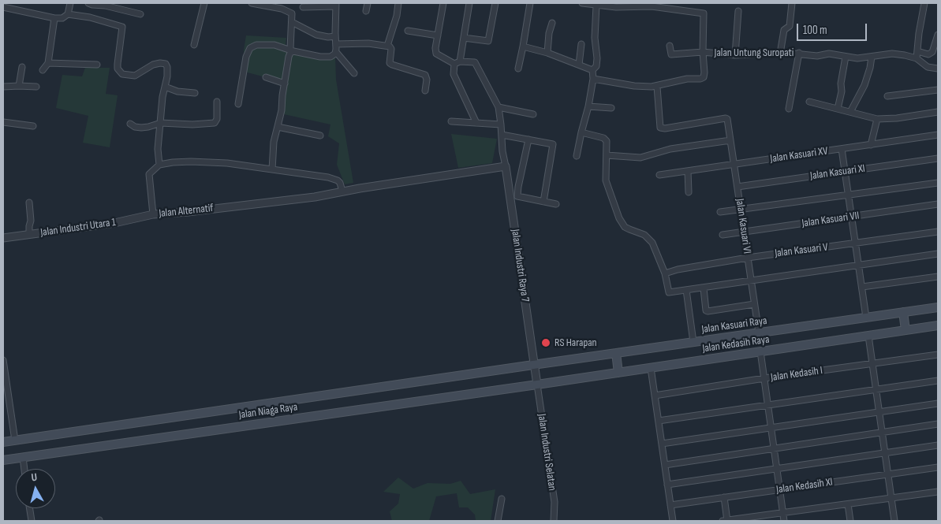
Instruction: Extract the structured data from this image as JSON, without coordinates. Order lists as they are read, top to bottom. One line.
{"streets":{"main road":["Jalan Kasuari Raya","Jalan Kedasih Raya","Jalan Niaga Raya"],"street":["Jalan Untung Suropati","Jalan Kasuari XV","Jalan Kasuari XI","Jalan Alternatif","Jalan Kasuari VII","Jalan Kasuari VI","Jalan Industri Utara 1","Jalan Kasuari V","Jalan Industri Raya 7","Jalan Kedasih I","Jalan Industri Selatan","Jalan Kedasih XI"]},"crossings":[["Jalan Kasuari XV","Jalan Kasuari VI"],["Jalan Kasuari XI","Jalan Kasuari VI"],["Jalan Alternatif","Jalan Industri Utara 1"],["Jalan Alternatif","Jalan Industri Raya 7"],["Jalan Kasuari VII","Jalan Kasuari VI"],["Jalan Kasuari VI","Jalan Kasuari V"],["Jalan Kasuari VI","Jalan Kasuari Raya"],["Jalan Industri Raya 7","Jalan Kasuari Raya"],["Jalan Industri Raya 7","Jalan Kedasih Raya"],["Jalan Industri Raya 7","Jalan Niaga Raya"],["Jalan Industri Raya 7","Jalan Industri Selatan"],["Jalan Kasuari Raya","Jalan Niaga Raya"],["Jalan Kedasih Raya","Jalan Niaga Raya"],["Jalan Kedasih Raya","Jalan Industri Selatan"],["Jalan Niaga Raya","Jalan Industri Selatan"]],"places":["RS Harapan"],"scale_bar":"100 m","north":"top"}
